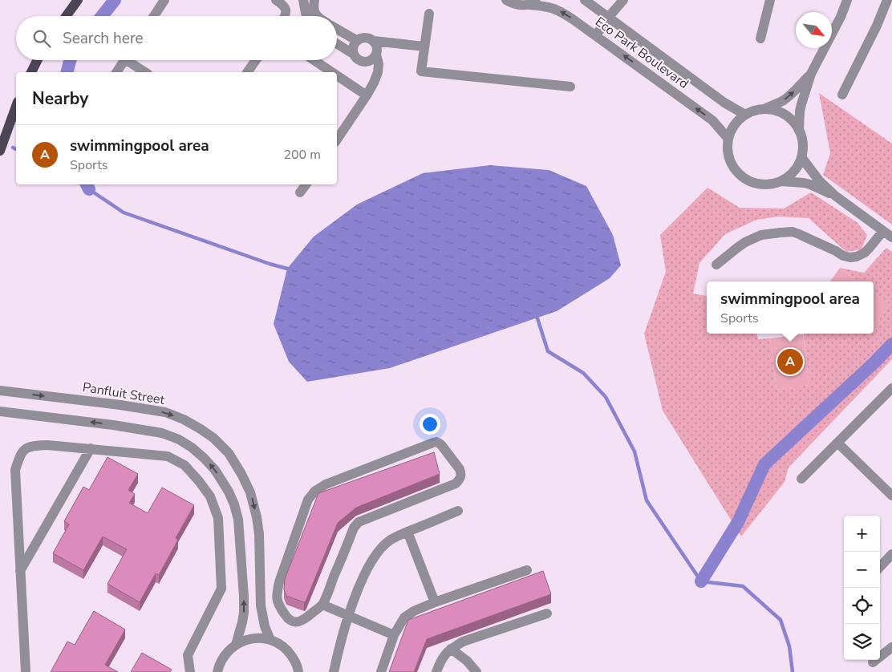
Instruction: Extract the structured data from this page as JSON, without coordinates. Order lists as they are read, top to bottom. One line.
{"streets":{"street":["Eco Park Boulevard","Panfluit Street"]},"one_way":["Panfluit Street"],"north":"bottom right","page":{"search":"Search here","heading":"Nearby","list":[{"mark":"A","name":"swimmingpool area","note":"Sports","value":"200 m"}],"popup":["swimmingpool area","Sports"],"pins":"A","map_buttons":["+","−"]}}
